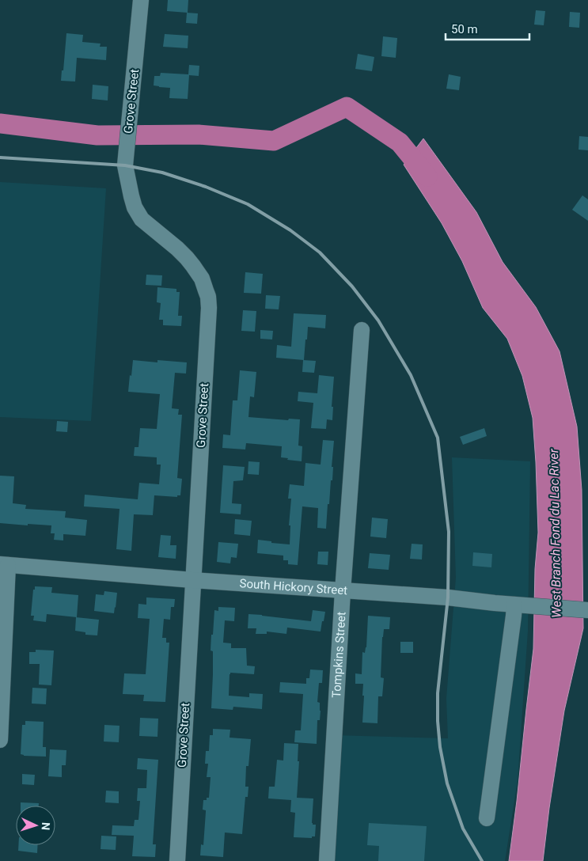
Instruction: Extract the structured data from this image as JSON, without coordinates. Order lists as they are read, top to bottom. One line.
{"streets":{"street":["Grove Street","South Hickory Street","Tompkins Street"]},"crossings":[["Grove Street","South Hickory Street"],["South Hickory Street","Tompkins Street"]],"water":["West Branch Fond du Lac River"],"scale_bar":"50 m","north":"right"}
